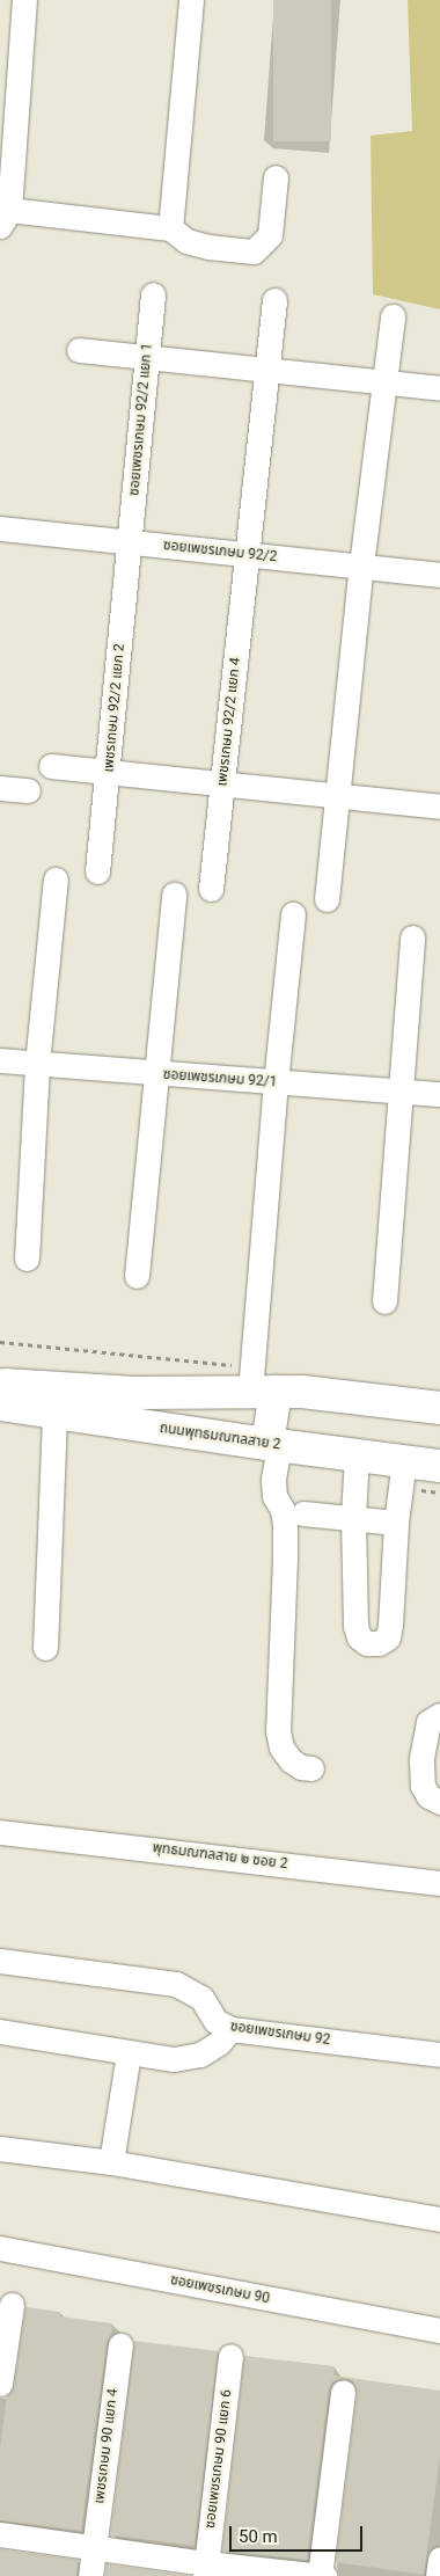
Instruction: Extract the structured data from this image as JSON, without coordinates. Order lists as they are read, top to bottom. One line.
{"streets":{"main road":["ถนนพุทธมณฑลสาย 2"],"street":["ซอยเพชรเกษม 92/2 แยก 1","ซอยเพชรเกษม 92/2","เพชรเกษม 92/2 แยก 2","เพชรเกษม 92/2 แยก 4","ซอยเพชรเกษม 92/1","พุทธมณฑลสาย ๒ ซอย 2","ซอยเพชรเกษม 92","ซอยเพชรเกษม 90","เพชรเกษม 90 แยก 4","ซอยเพชรเกษม 90 แยก 6"]},"crossings":[["ซอยเพชรเกษม 92/2 แยก 1","ซอยเพชรเกษม 92/2"],["ซอยเพชรเกษม 92/2 แยก 1","เพชรเกษม 92/2 แยก 2"],["ซอยเพชรเกษม 92/2","เพชรเกษม 92/2 แยก 2"],["ซอยเพชรเกษม 92/2","เพชรเกษม 92/2 แยก 4"]],"scale_bar":"50 m"}
